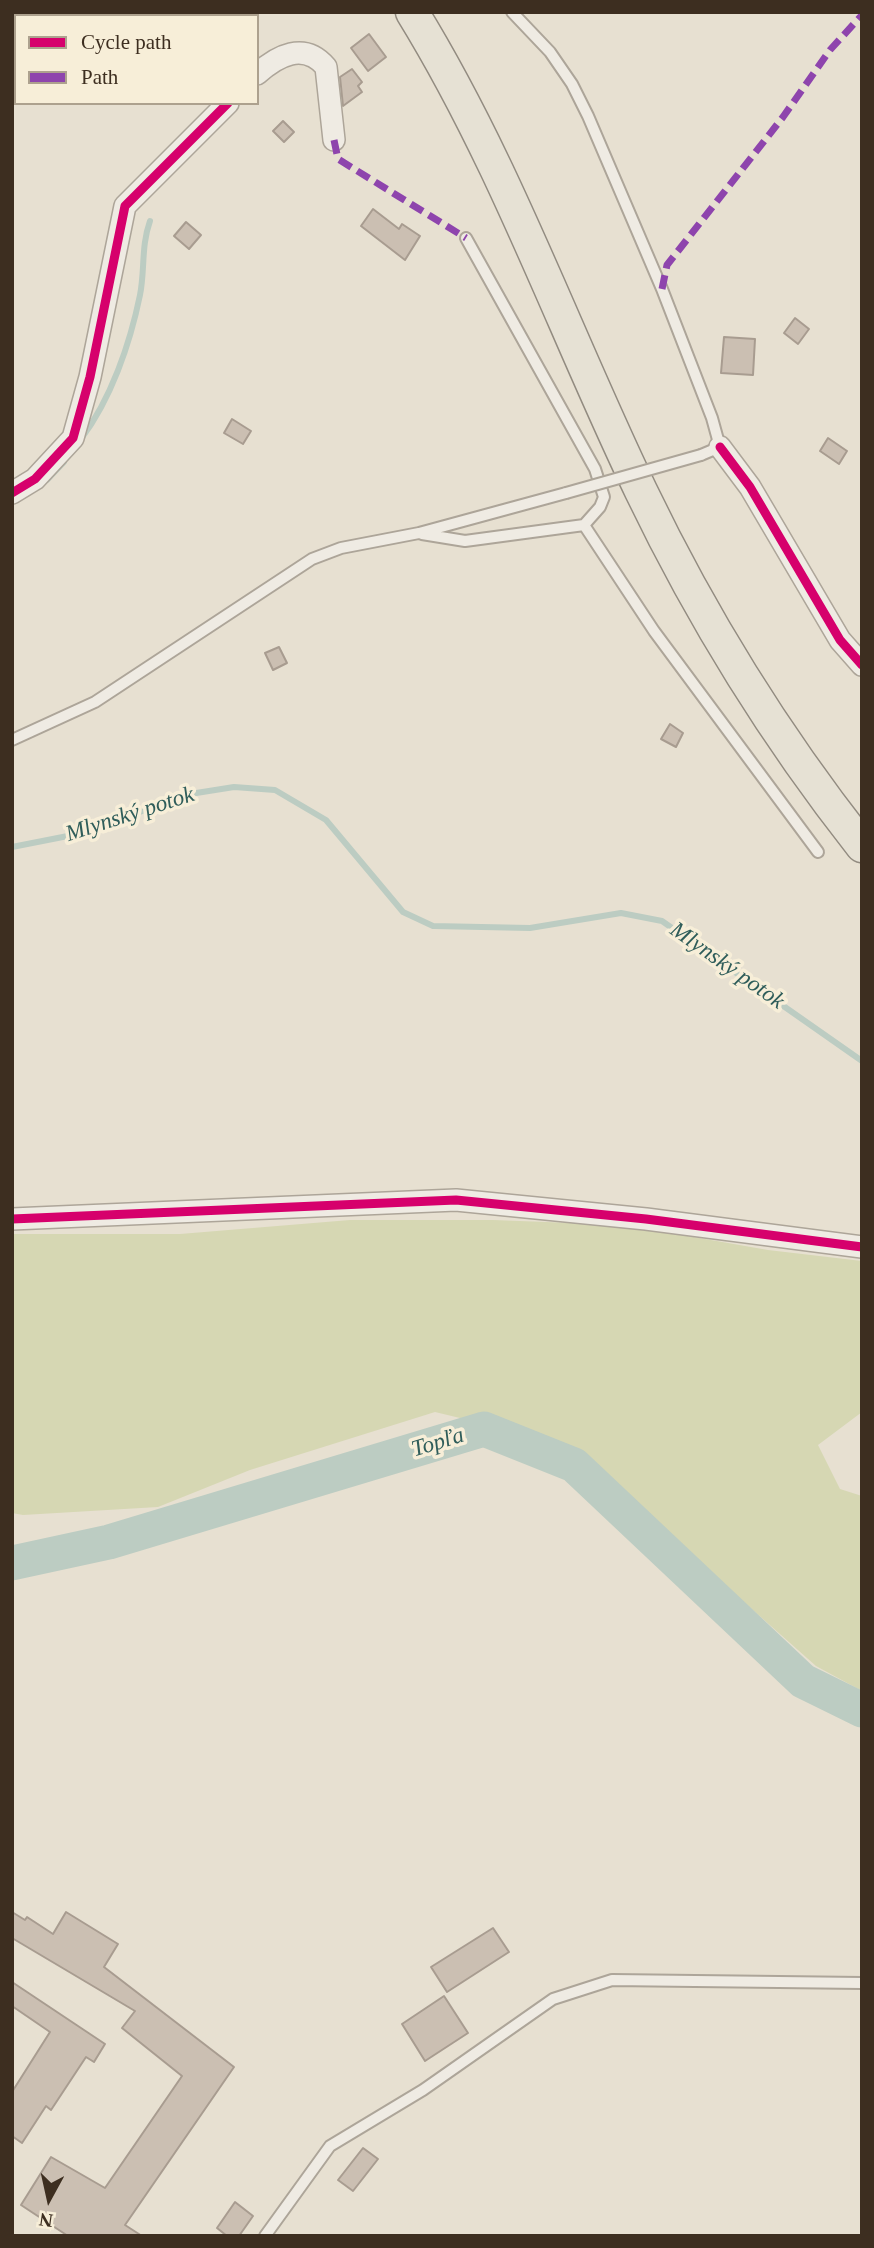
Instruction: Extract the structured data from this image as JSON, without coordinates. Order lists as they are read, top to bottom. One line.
{"water":["Mlynský potok","Topľa"],"legend":["Cycle path","Path"],"north":"bottom"}
